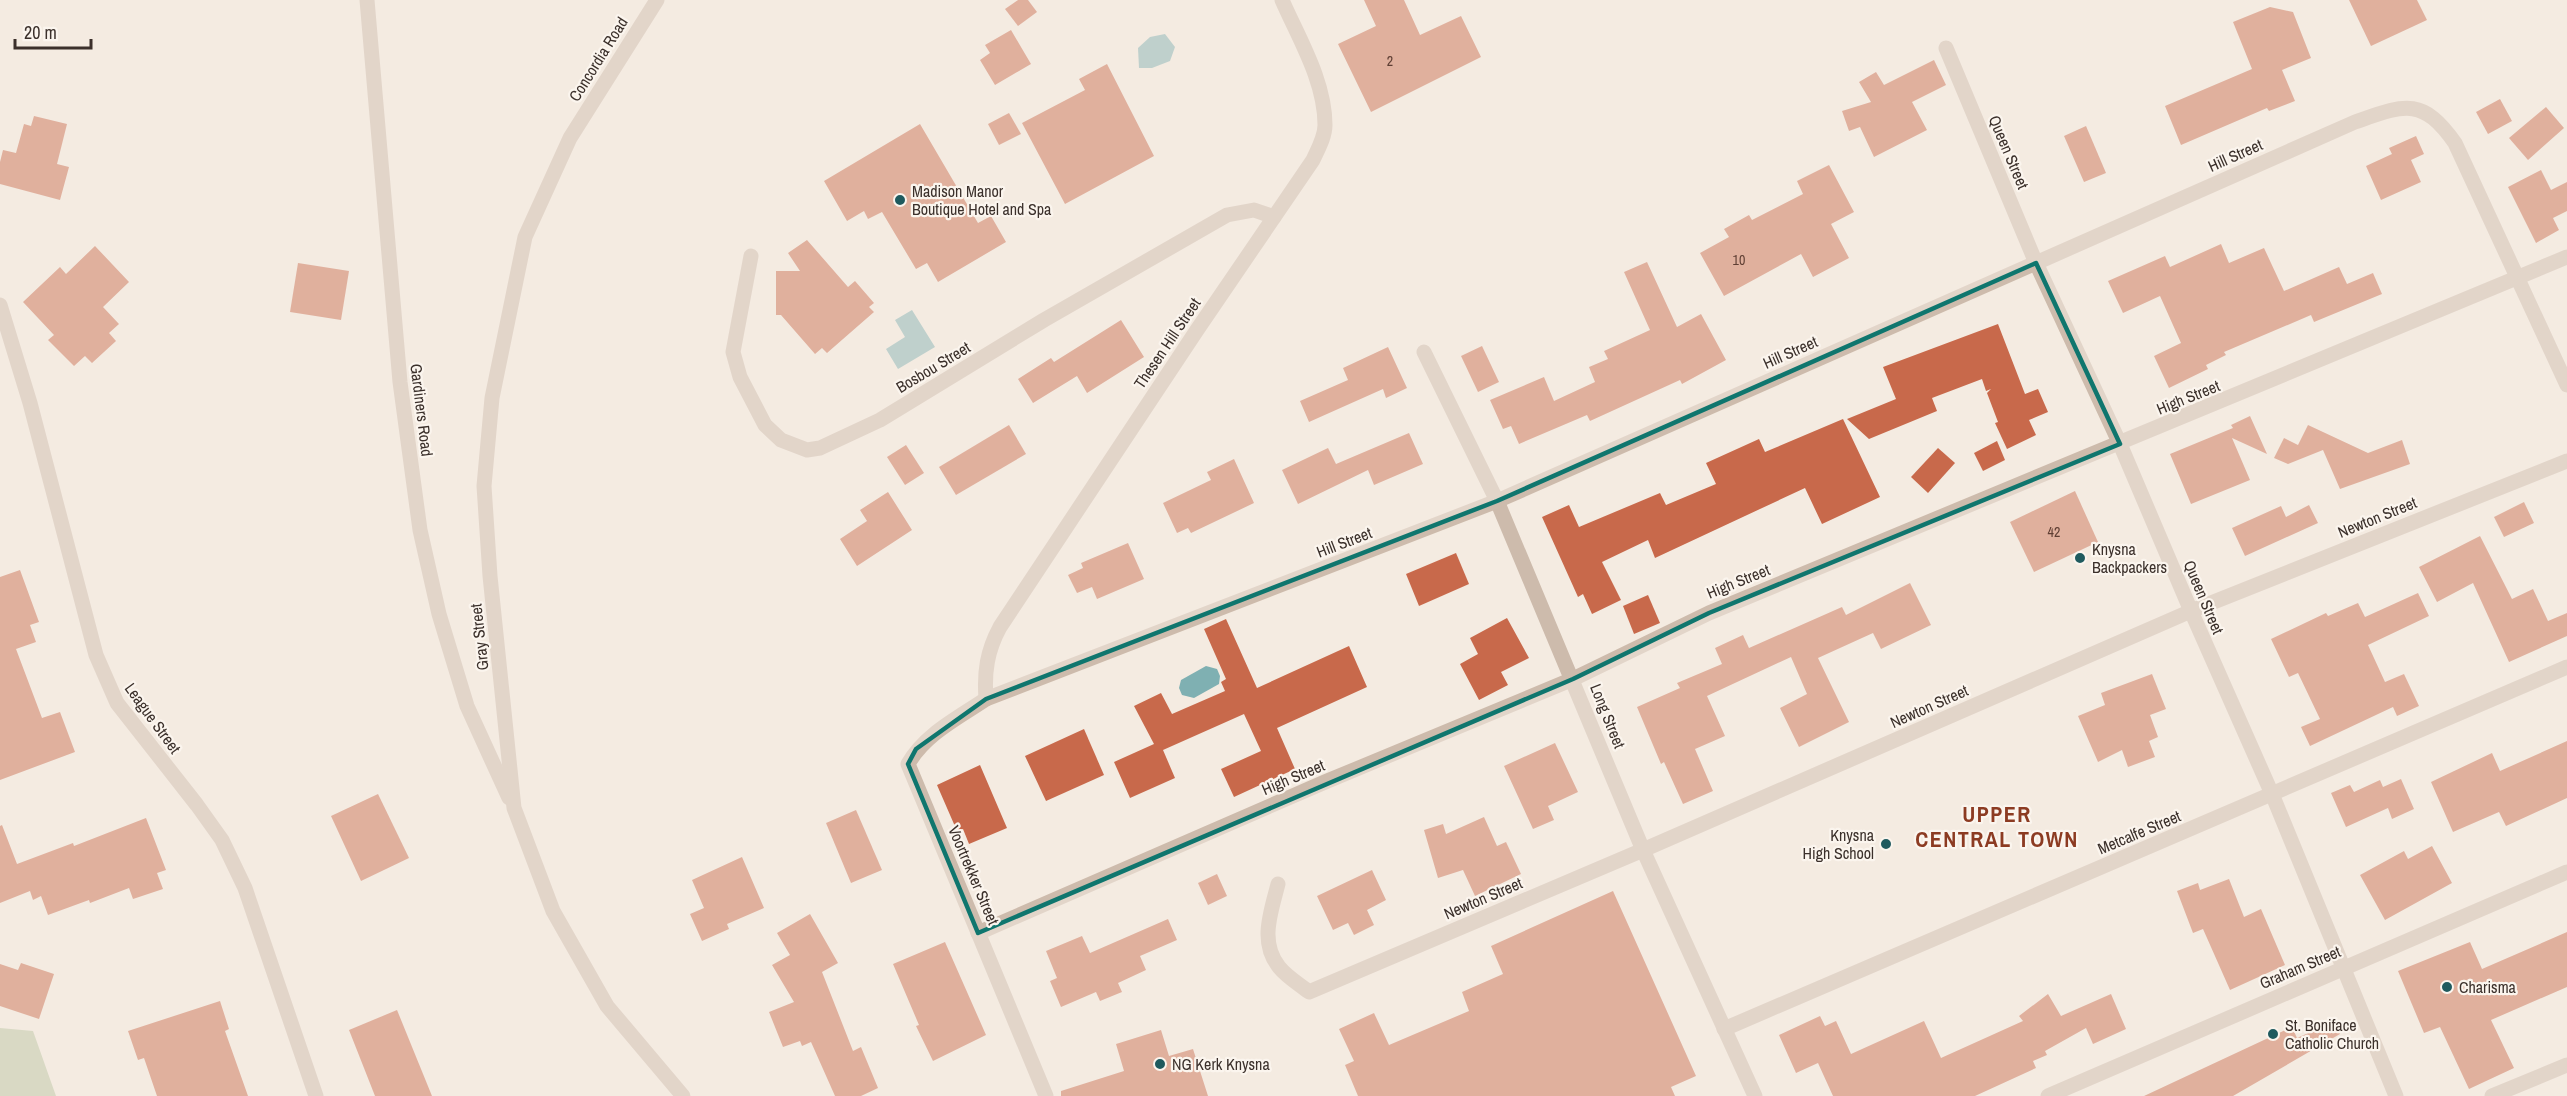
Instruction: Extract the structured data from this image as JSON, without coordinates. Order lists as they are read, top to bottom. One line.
{"streets":{"street":["Concordia Road","Queen Street","Hill Street","Thesen Hill Street","Bosbou Street","High Street","Gardiners Road","Newton Street","Gray Street","Long Street","League Street","Metcalfe Street","Voortrekker Street","Graham Street"]},"crossings":[["Concordia Road","Gray Street"],["Queen Street","Hill Street"],["Queen Street","High Street"],["Queen Street","Newton Street"],["Queen Street","Metcalfe Street"],["Queen Street","Graham Street"],["Hill Street","Thesen Hill Street"],["Hill Street","High Street"],["Hill Street","Long Street"],["Hill Street","Voortrekker Street"],["Thesen Hill Street","Bosbou Street"],["Thesen Hill Street","Voortrekker Street"],["High Street","Long Street"],["High Street","Voortrekker Street"],["Gardiners Road","Gray Street"],["Newton Street","Long Street"],["Long Street","Metcalfe Street"]],"districts":["UPPER CENTRAL TOWN"],"places":["Madison Manor Boutique Hotel and Spa","Knysna Backpackers","Knysna High School","Charisma","St. Boniface Catholic Church","NG Kerk Knysna"],"house_numbers":["2","10","42"],"scale_bar":"20 m"}
